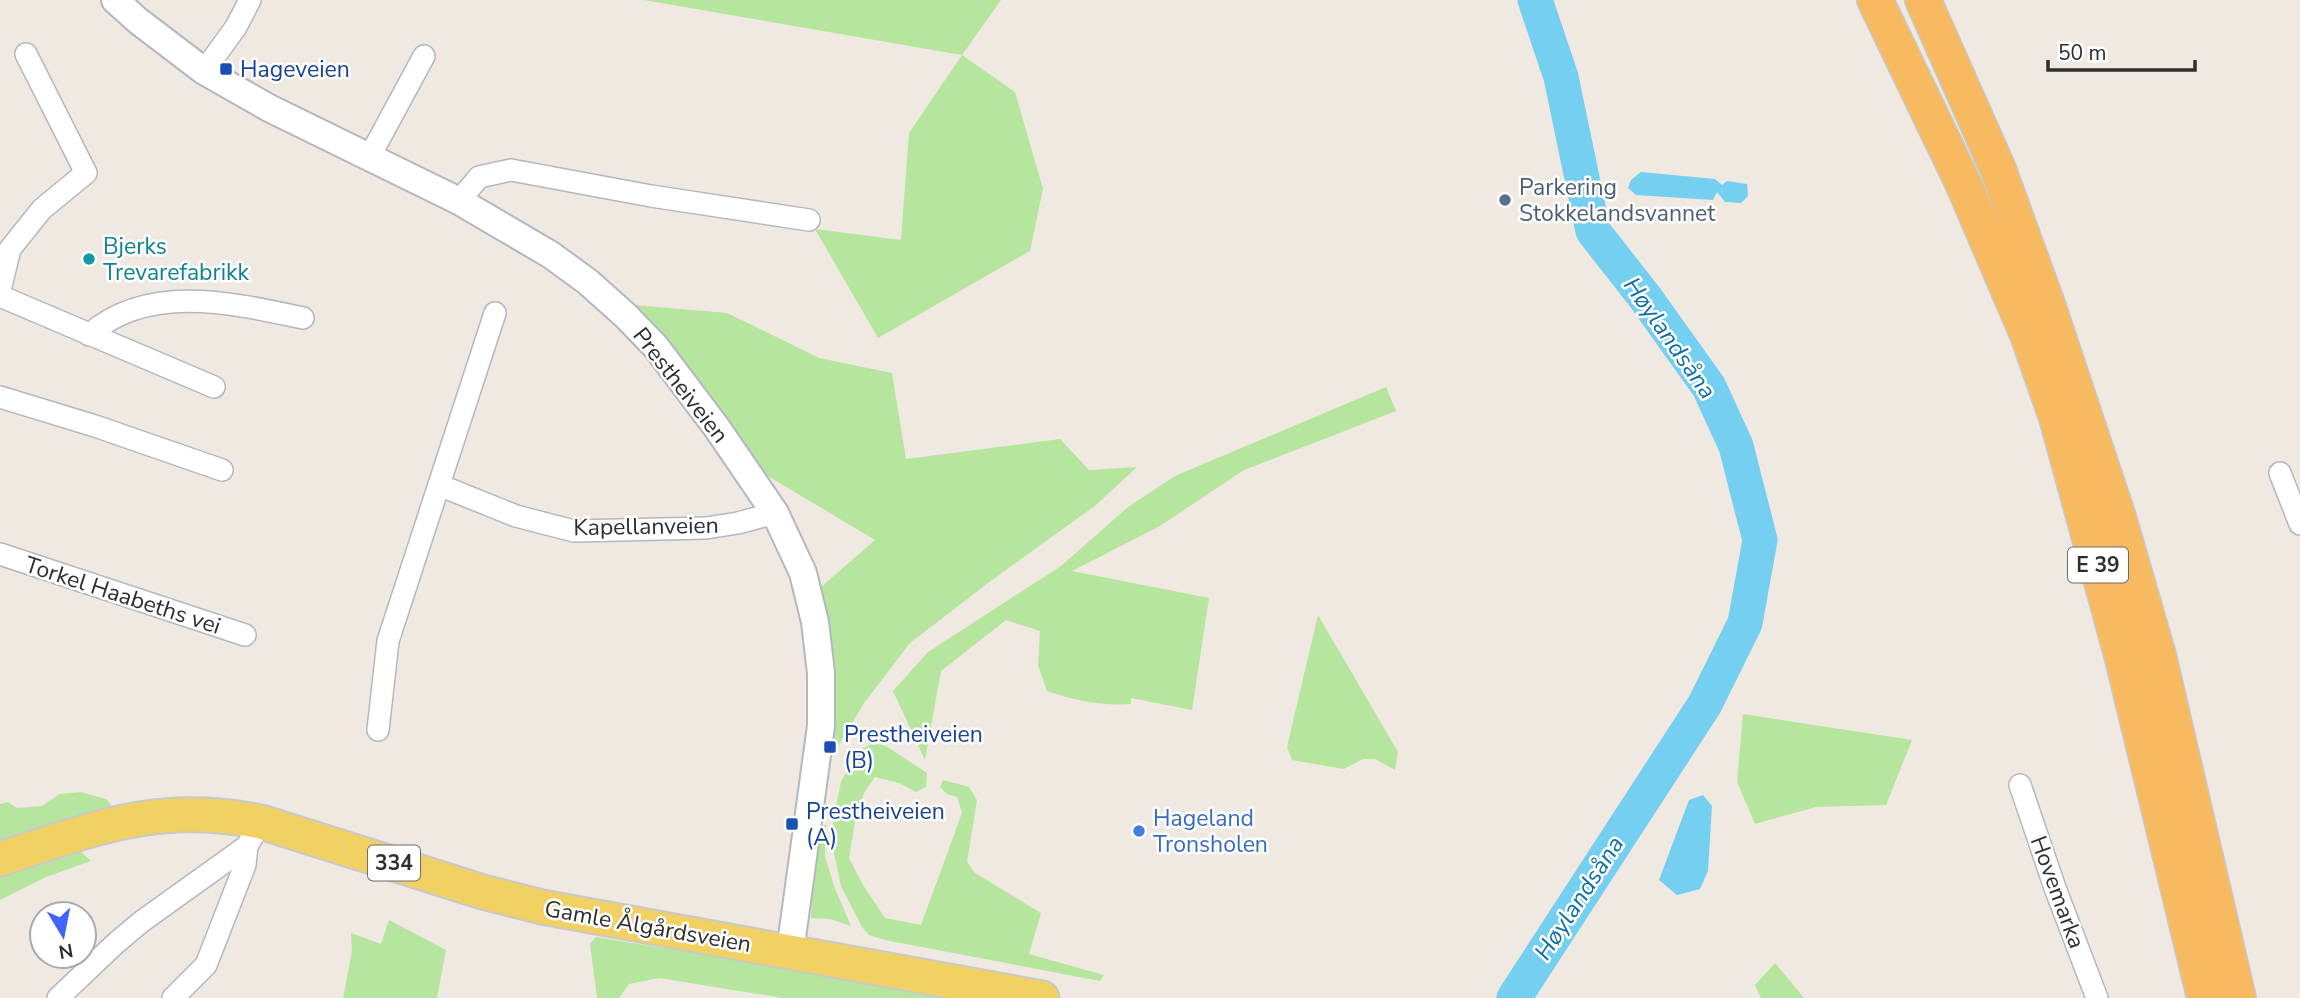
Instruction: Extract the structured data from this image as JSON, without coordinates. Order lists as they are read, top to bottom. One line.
{"streets":{"highway":["E 39"],"main road":["334","Gamle Ålgårdsveien"],"street":["Prestheiveien","Kapellanveien","Torkel Haabeths vei","Hovemarka"]},"crossings":[["Prestheiveien","Kapellanveien"],["Prestheiveien","Gamle Ålgårdsveien"]],"water":["Høylandsåna"],"places":{"transit":["Hageveien","Prestheiveien (B)","Prestheiveien (A)"],"other":["Parkering Stokkelandsvannet","Bjerks Trevarefabrikk","Hageland Tronsholen"]},"scale_bar":"50 m","north":"bottom"}
